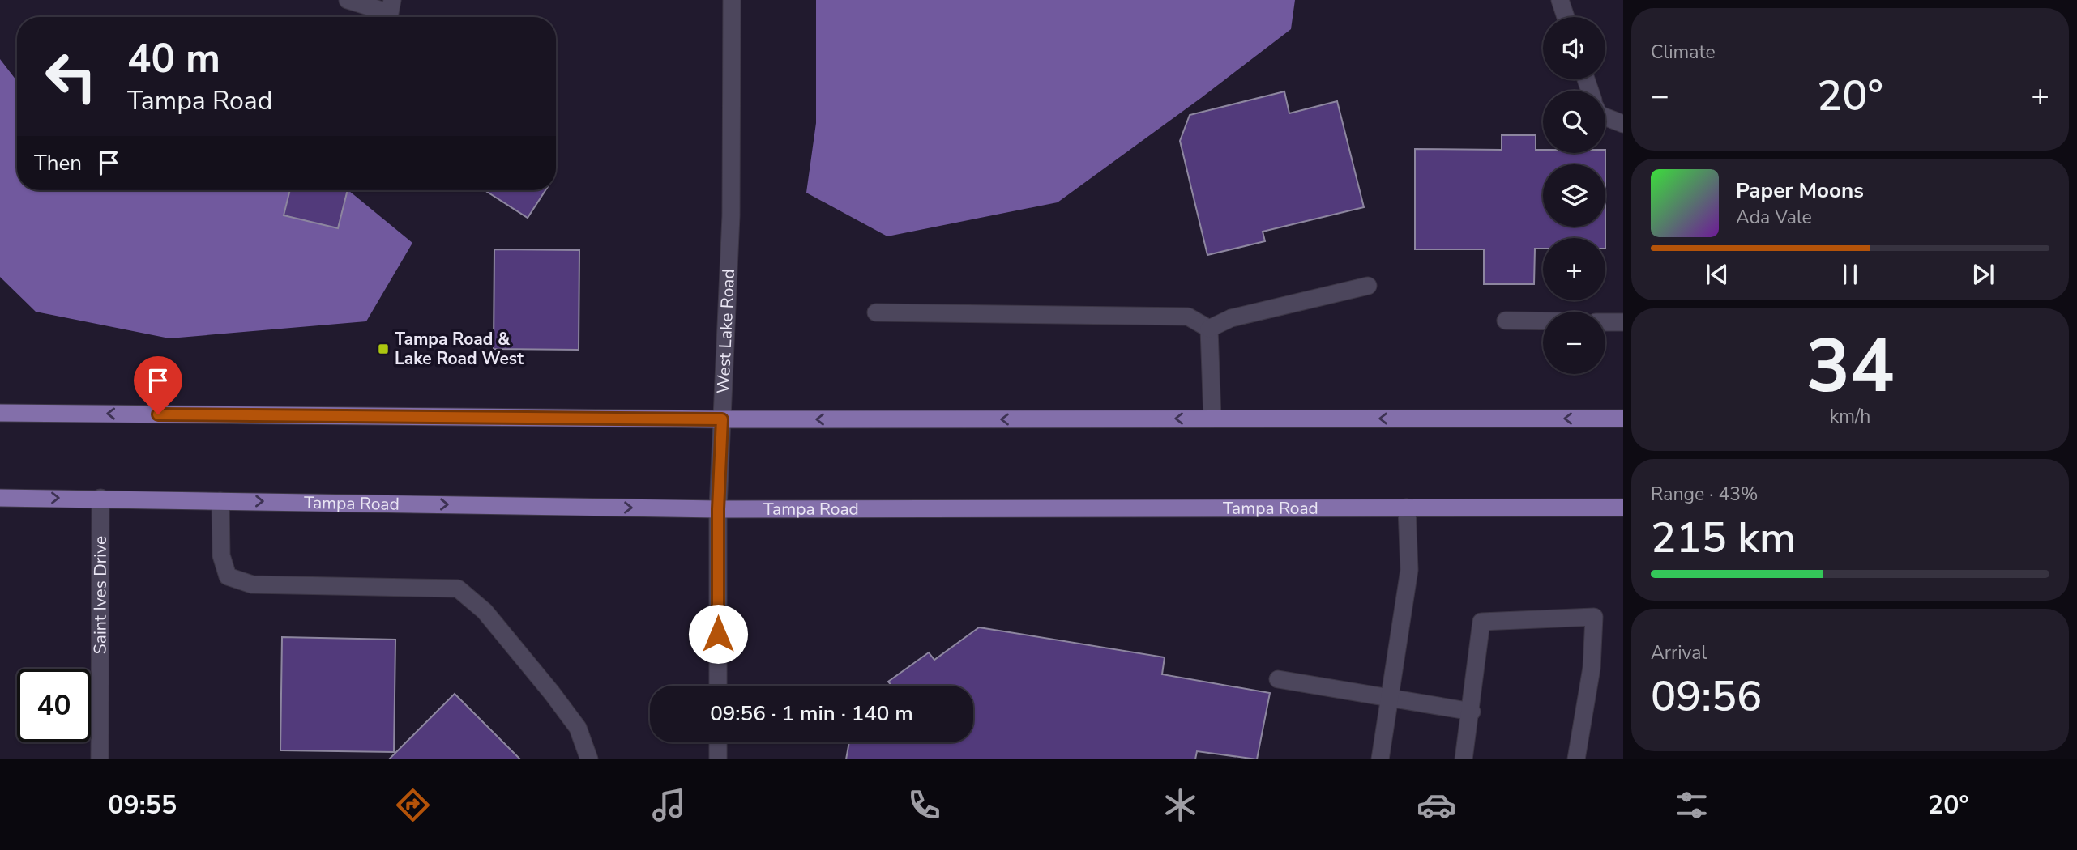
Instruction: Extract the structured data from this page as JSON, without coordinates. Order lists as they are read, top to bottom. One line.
{"streets":{"main road":["Tampa Road"],"street":["West Lake Road","Saint Ives Drive"]},"crossings":[["West Lake Road","Tampa Road"],["Tampa Road","Saint Ives Drive"]],"places":{"transit":["Tampa Road & Lake Road West"]},"page":{"tile":["Climate",["34","km/h"],["Range · 43%","215 km"],["Arrival","09:56"]],"map_buttons":["+","−"],"turn":["40 m","Tampa Road"],"heat":["−","20°","+"],"then":"Then","song":["Paper Moons","Ada Vale"],"limit":"40","trip":"09:56 · 1 min · 140 m","tabs":["09:55","20°"]}}
